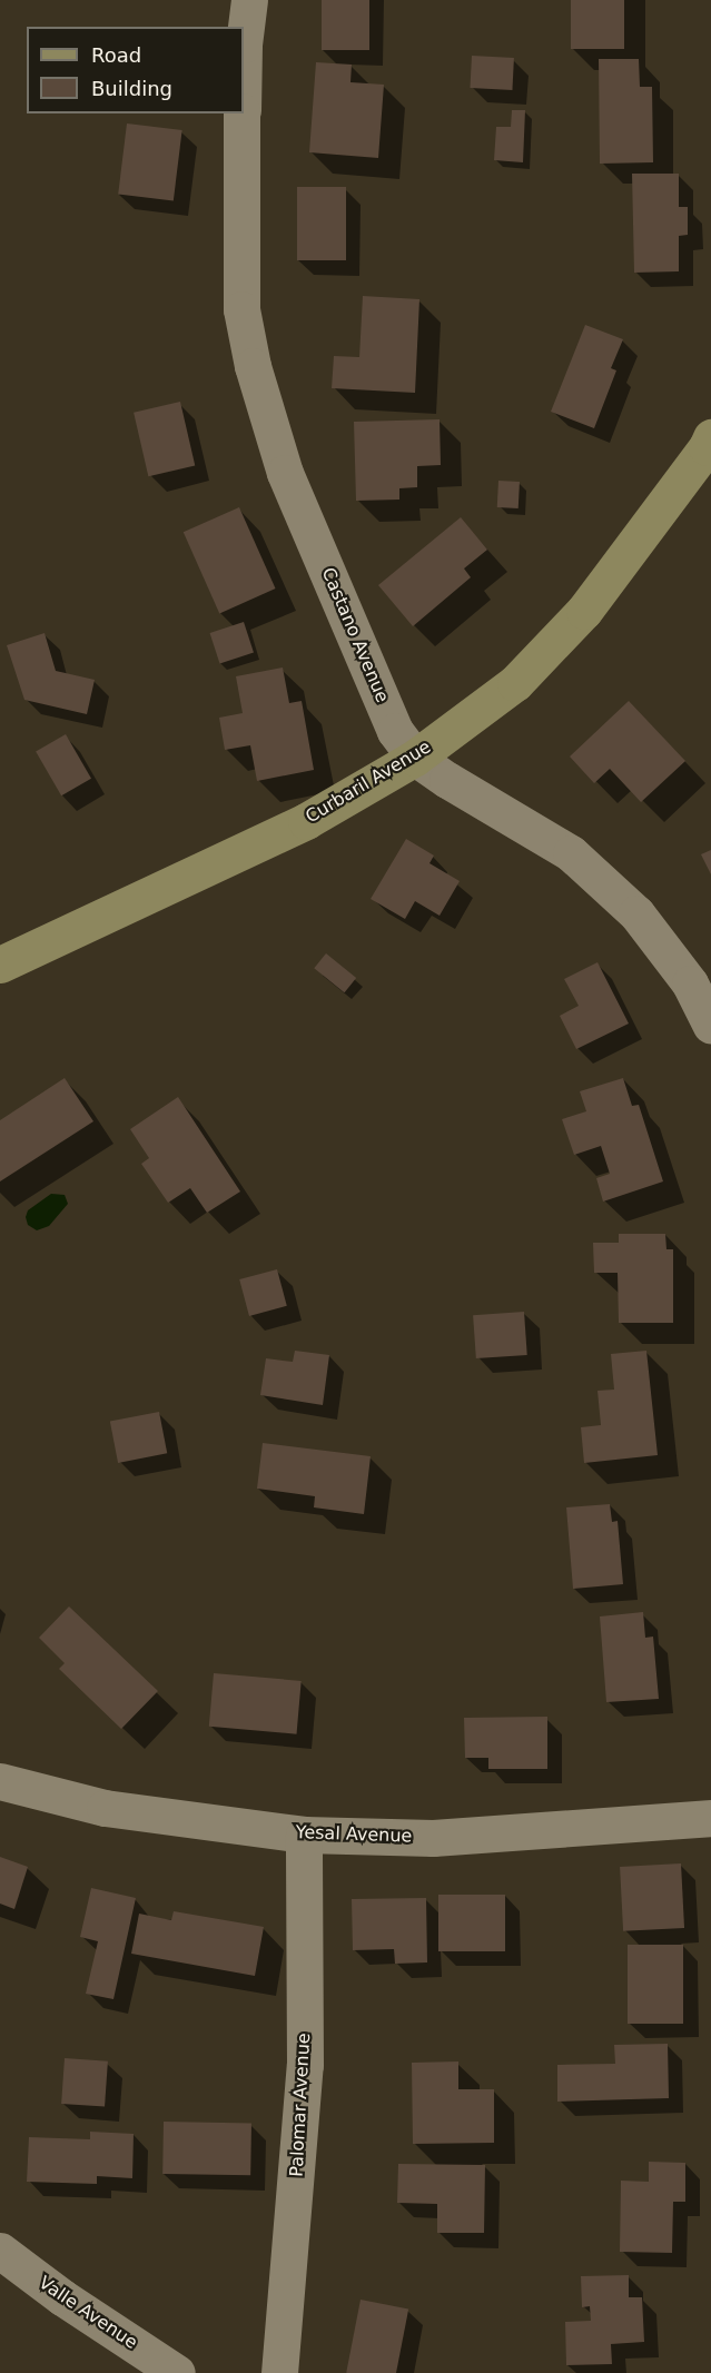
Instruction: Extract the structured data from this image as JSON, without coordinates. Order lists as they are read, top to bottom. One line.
{"streets":{"street":["Castano Avenue","Curbaril Avenue","Yesal Avenue","Palomar Avenue","Valle Avenue"]},"crossings":[["Castano Avenue","Curbaril Avenue"],["Yesal Avenue","Palomar Avenue"]],"legend":["Road","Building"]}
